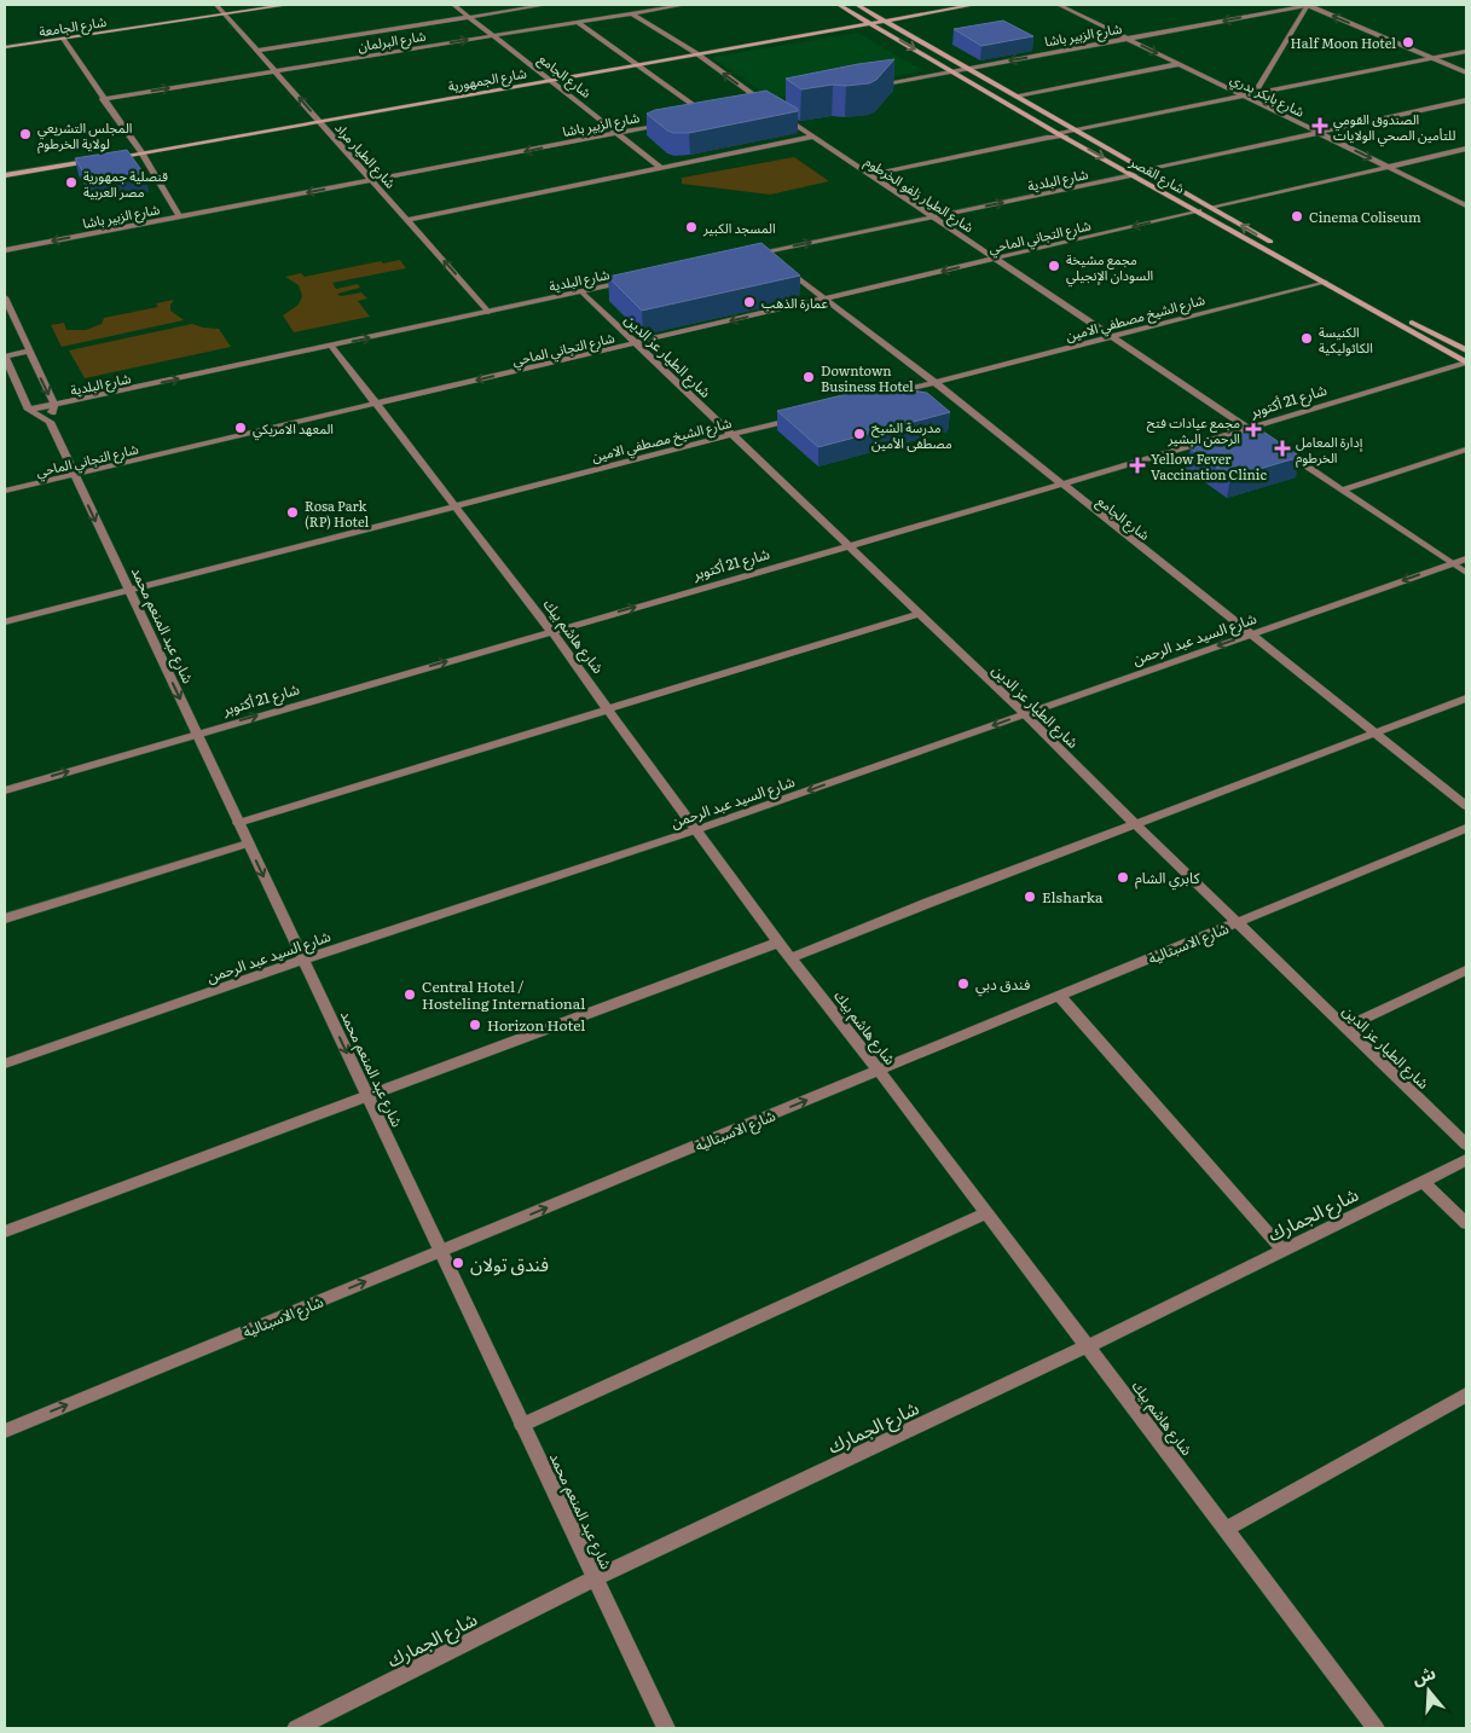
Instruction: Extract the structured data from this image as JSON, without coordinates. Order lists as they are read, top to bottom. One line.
{"streets":{"main road":["شارع الجامعة","شارع الجمهورية","شارع القصر"],"street":["شارع الزبير باشا","شارع البرلمان","شارع الجامع","شارع بابكر بدري","شارع الطيار مراد","شارع البلدية","شارع الطيار زلفو الخرطوم","شارع التجاني الماحي","شارع الشيخ مصطفي الامين","شارع الطيار عز الدين","شارع 21 أكتوبر","شارع عبد المنعم محمد","شارع هاشم بيك","شارع السيد عبد الرحمن","شارع الاسبتالية","شارع الجمارك"]},"crossings":[["شارع الجامعة","شارع الطيار مراد"],["شارع الزبير باشا","شارع الجامع"],["شارع الزبير باشا","شارع بابكر بدري"],["شارع الزبير باشا","شارع الطيار مراد"],["شارع الزبير باشا","شارع القصر"],["شارع البرلمان","شارع الجامع"],["شارع البرلمان","شارع الطيار مراد"],["شارع الجامع","شارع الجمهورية"],["شارع الجامع","شارع البلدية"],["شارع الجامع","شارع التجاني الماحي"],["شارع الجامع","شارع الشيخ مصطفي الامين"],["شارع الجامع","شارع 21 أكتوبر"],["شارع الجامع","شارع السيد عبد الرحمن"],["شارع الجمهورية","شارع الطيار مراد"],["شارع الجمهورية","شارع القصر"],["شارع الطيار مراد","شارع البلدية"],["شارع القصر","شارع البلدية"],["شارع القصر","شارع التجاني الماحي"],["شارع القصر","شارع الشيخ مصطفي الامين"],["شارع القصر","شارع 21 أكتوبر"],["شارع البلدية","شارع الطيار زلفو الخرطوم"],["شارع البلدية","شارع الطيار عز الدين"],["شارع البلدية","شارع هاشم بيك"],["شارع الطيار زلفو الخرطوم","شارع التجاني الماحي"],["شارع الطيار زلفو الخرطوم","شارع الشيخ مصطفي الامين"],["شارع الطيار زلفو الخرطوم","شارع 21 أكتوبر"],["شارع التجاني الماحي","شارع الطيار عز الدين"],["شارع التجاني الماحي","شارع عبد المنعم محمد"],["شارع التجاني الماحي","شارع هاشم بيك"],["شارع الشيخ مصطفي الامين","شارع الطيار عز الدين"],["شارع الشيخ مصطفي الامين","شارع عبد المنعم محمد"],["شارع الشيخ مصطفي الامين","شارع هاشم بيك"],["شارع الطيار عز الدين","شارع 21 أكتوبر"],["شارع الطيار عز الدين","شارع السيد عبد الرحمن"],["شارع الطيار عز الدين","شارع الاسبتالية"],["شارع 21 أكتوبر","شارع عبد المنعم محمد"],["شارع 21 أكتوبر","شارع هاشم بيك"],["شارع عبد المنعم محمد","شارع السيد عبد الرحمن"],["شارع عبد المنعم محمد","شارع الاسبتالية"],["شارع عبد المنعم محمد","شارع الجمارك"],["شارع هاشم بيك","شارع السيد عبد الرحمن"],["شارع هاشم بيك","شارع الاسبتالية"],["شارع هاشم بيك","شارع الجمارك"]],"one_way":["شارع الطيار مراد","شارع عبد المنعم محمد","شارع السيد عبد الرحمن","شارع الاسبتالية"],"places":{"other":["Half Moon Hotel","المجلس التشريعي لولاية الخرطوم","قنصلية جمهورية مصر العربية","Cinema Coliseum","المسجد الكبير","مجمع مشيخة السودان الإنجيلي","عمارة الذهب","الكنيسة الكاثوليكية","Downtown Business Hotel","المعهد الامريكي","مدرسة الشيخ مصطفى الأمين","Rosa Park (RP) Hotel","كابري الشام","Elsharka","فندق دبي","Central Hotel / Hosteling International","Horizon Hotel","فندق تولان"],"health":["الصندوق القومي للتأمين الصحي الولايات","مجمع عيادات فتح الرحمن البشير","إدارة المعامل الخرطوم","Yellow Fever Vaccination Clinic"]},"north":"top"}
